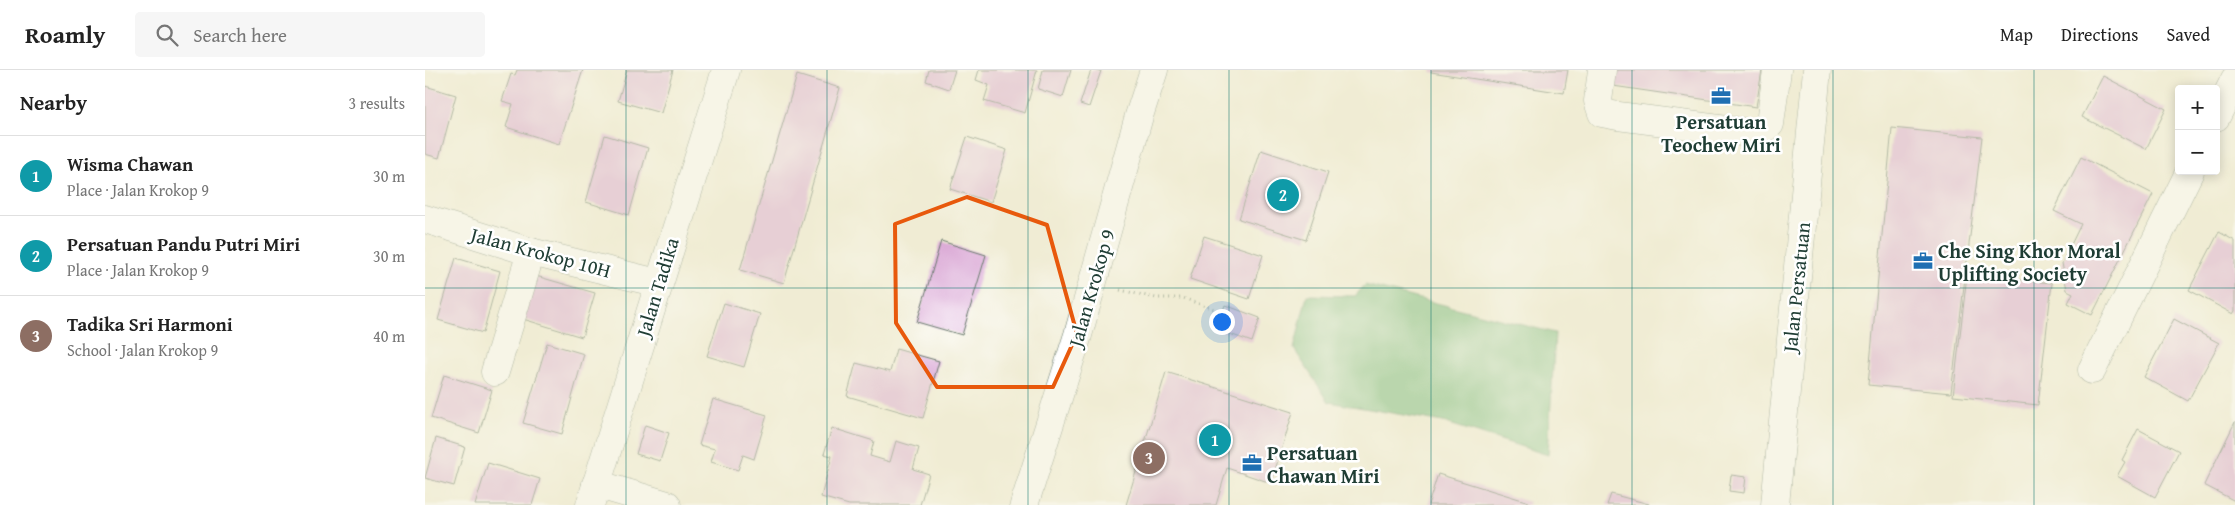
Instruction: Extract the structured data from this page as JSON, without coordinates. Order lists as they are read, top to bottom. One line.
{"streets":{"street":["Jalan Krokop 10H","Jalan Tadika","Jalan Persatuan","Jalan Krokop 9"]},"crossings":[["Jalan Krokop 10H","Jalan Tadika"]],"places":{"office":["Persatuan Teochew Miri","Che Sing Khor Moral Uplifting Society","Persatuan Chawan Miri"]},"page":{"header":"Roamly","search":"Search here","nav":["Map","Directions","Saved"],"heading":["Nearby","3 results"],"map_buttons":["+","−"],"list":[{"mark":"1","name":"Wisma Chawan","note":"Place · Jalan Krokop 9","value":"30 m"},{"mark":"2","name":"Persatuan Pandu Putri Miri","note":"Place · Jalan Krokop 9","value":"30 m"},{"mark":"3","name":"Tadika Sri Harmoni","note":"School · Jalan Krokop 9","value":"40 m"}],"pins":["2","1","3"]}}
